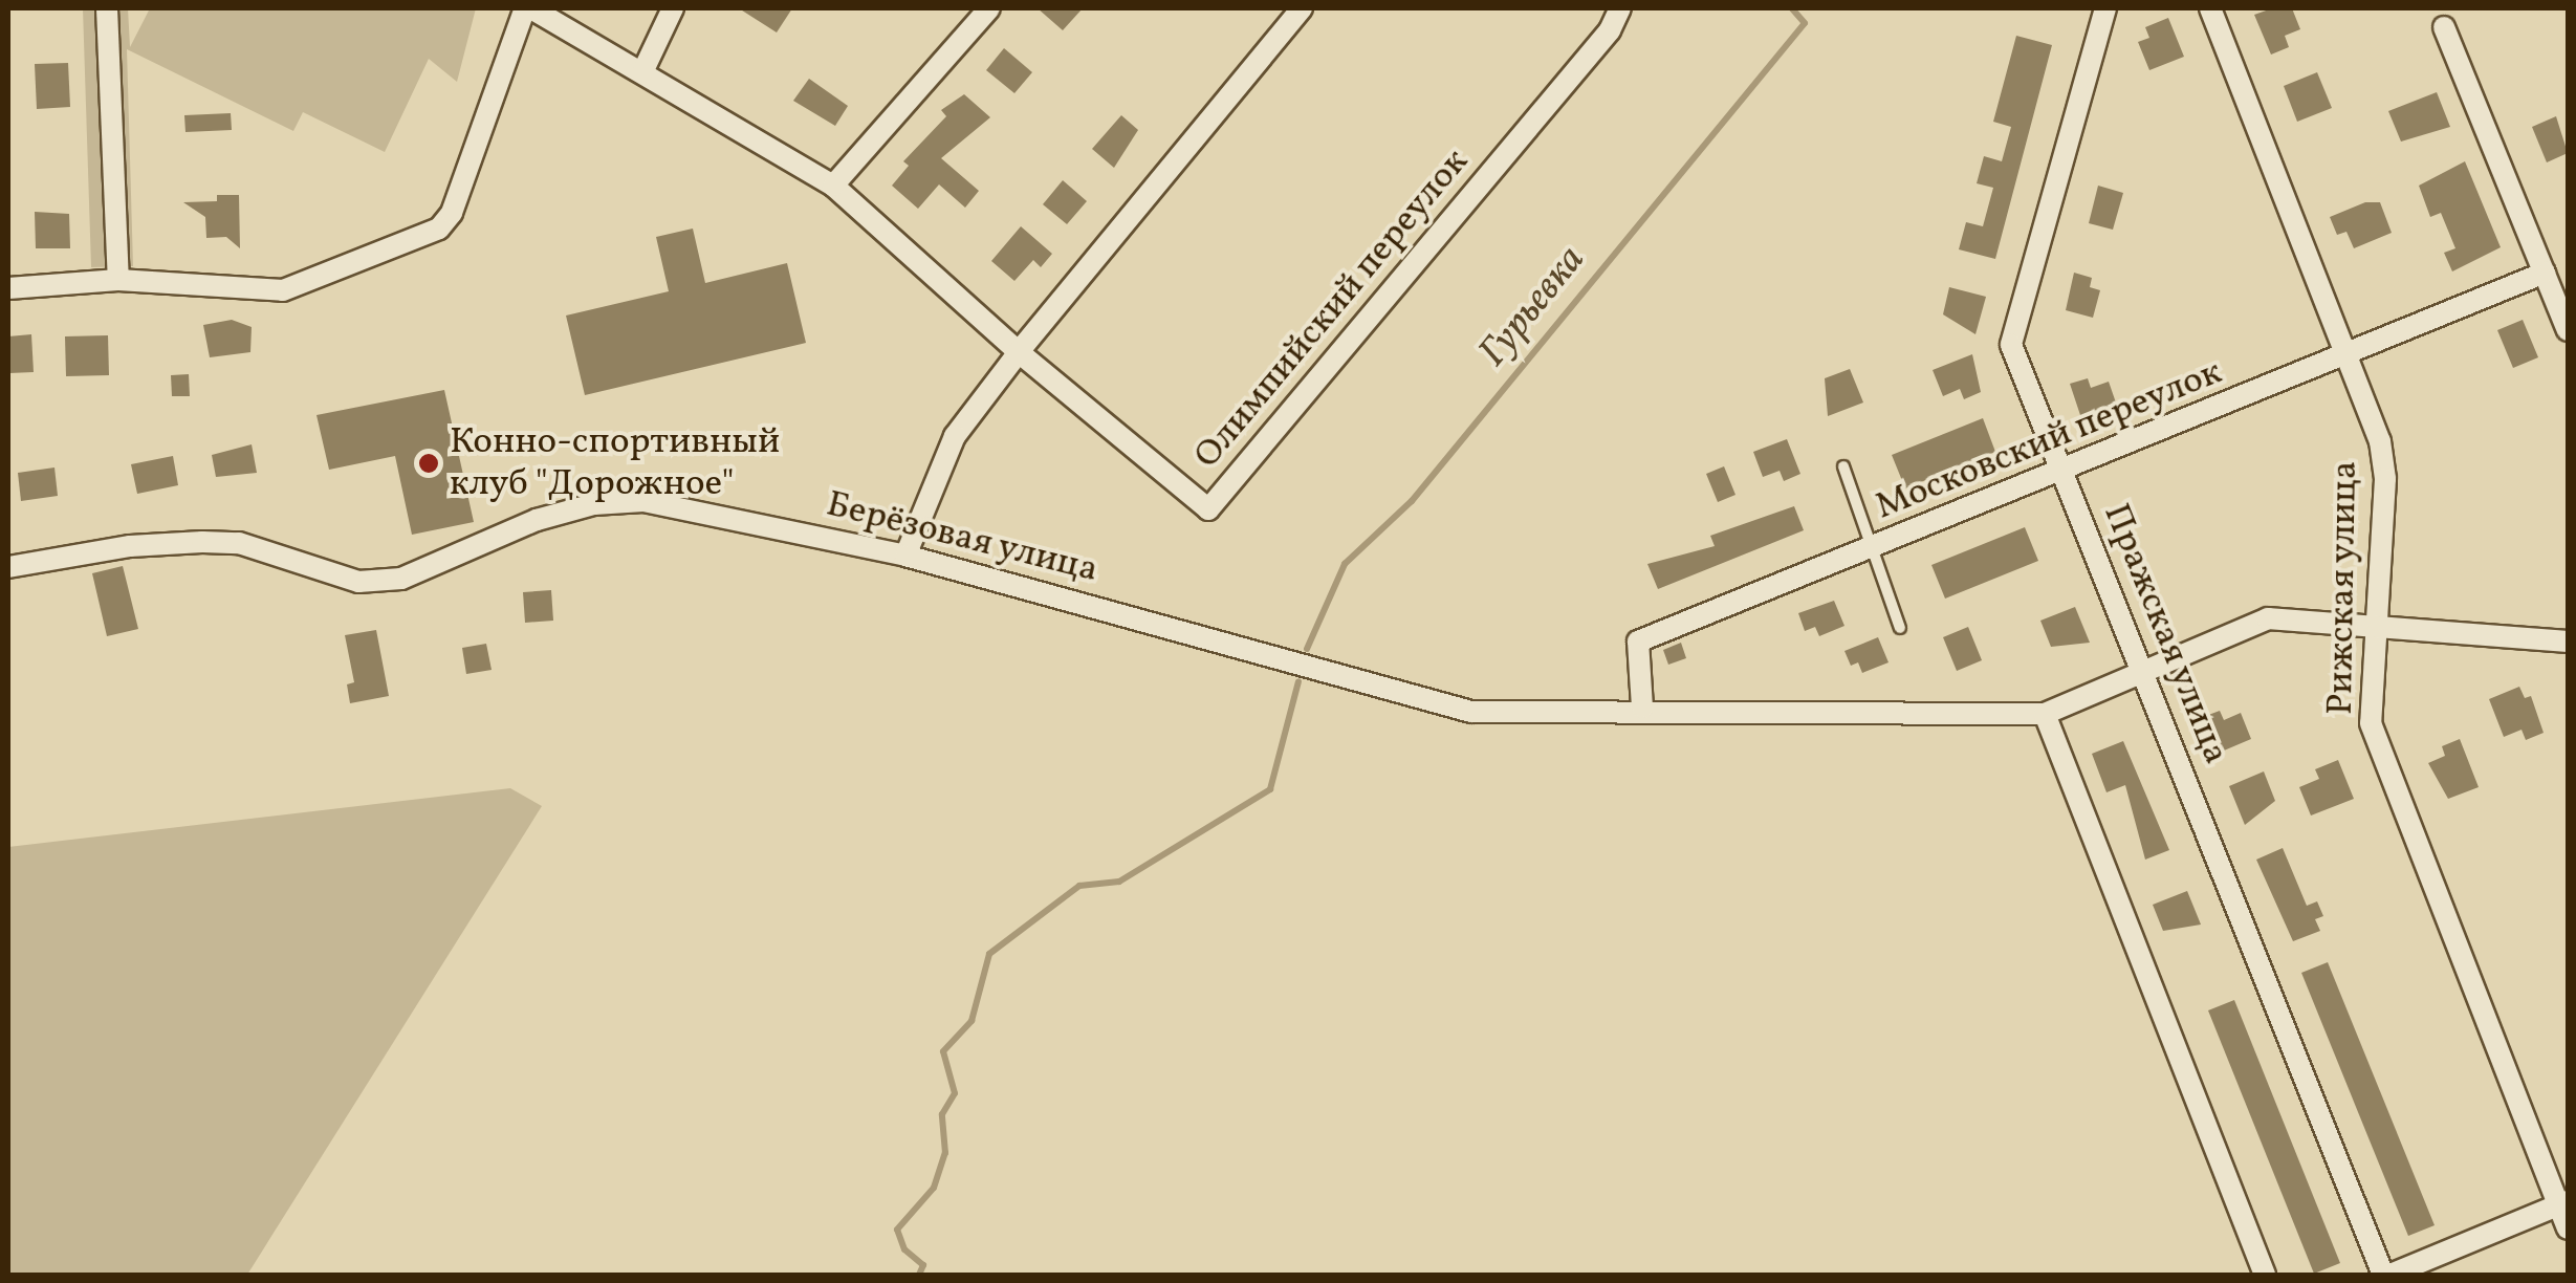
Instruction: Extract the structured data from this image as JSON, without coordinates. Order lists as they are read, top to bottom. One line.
{"streets":{"street":["Олимпийский переулок","Московский переулок","Берёзовая улица","Рижская улица","Пражская улица"]},"crossings":[["Московский переулок","Берёзовая улица"],["Московский переулок","Рижская улица"],["Московский переулок","Пражская улица"]],"water":["Гурьевка"],"places":["Конно-спортивный клуб \"Дорожное\""]}
